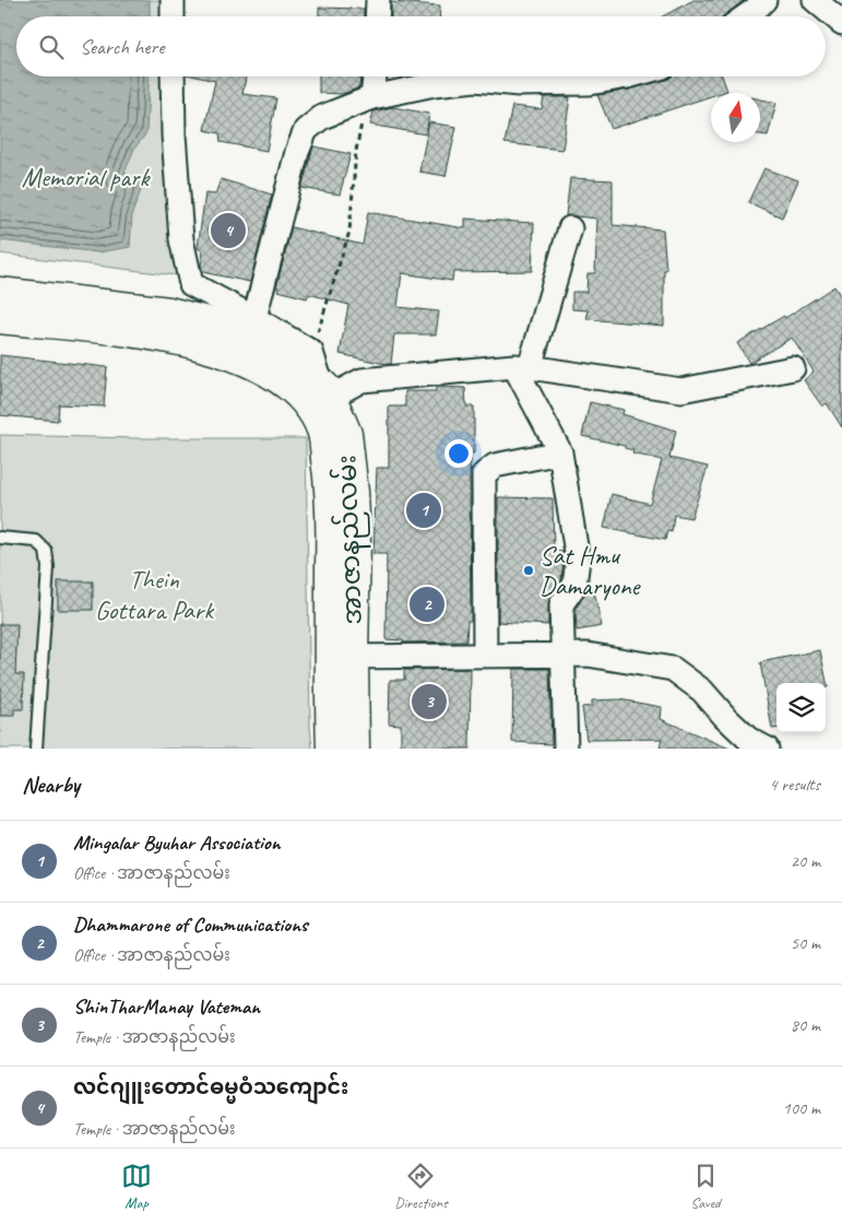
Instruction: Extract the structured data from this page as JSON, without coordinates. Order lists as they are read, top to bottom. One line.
{"streets":{"main road":["အာဇာနည်လမ်း"]},"parks":["Memorial park","Thein Gottara Park"],"places":["Sat Hmu Damaryone"],"north":"top","page":{"search":"Search here","pins":["4","1","2","3"],"heading":["Nearby","4 results"],"list":[{"mark":"1","name":"Mingalar Byuhar Association","note":"Office · အာဇာနည်လမ်း","value":"20 m"},{"mark":"2","name":"Dhammarone of Communications","note":"Office · အာဇာနည်လမ်း","value":"50 m"},{"mark":"3","name":"ShinTharManay Vateman","note":"Temple · အာဇာနည်လမ်း","value":"80 m"},{"mark":"4","name":"လင်ဂျူးတောင်ဓမ္မဝံသကျောင်း","note":"Temple · အာဇာနည်လမ်း","value":"100 m"}],"nav":["Map","Directions","Saved"]}}
